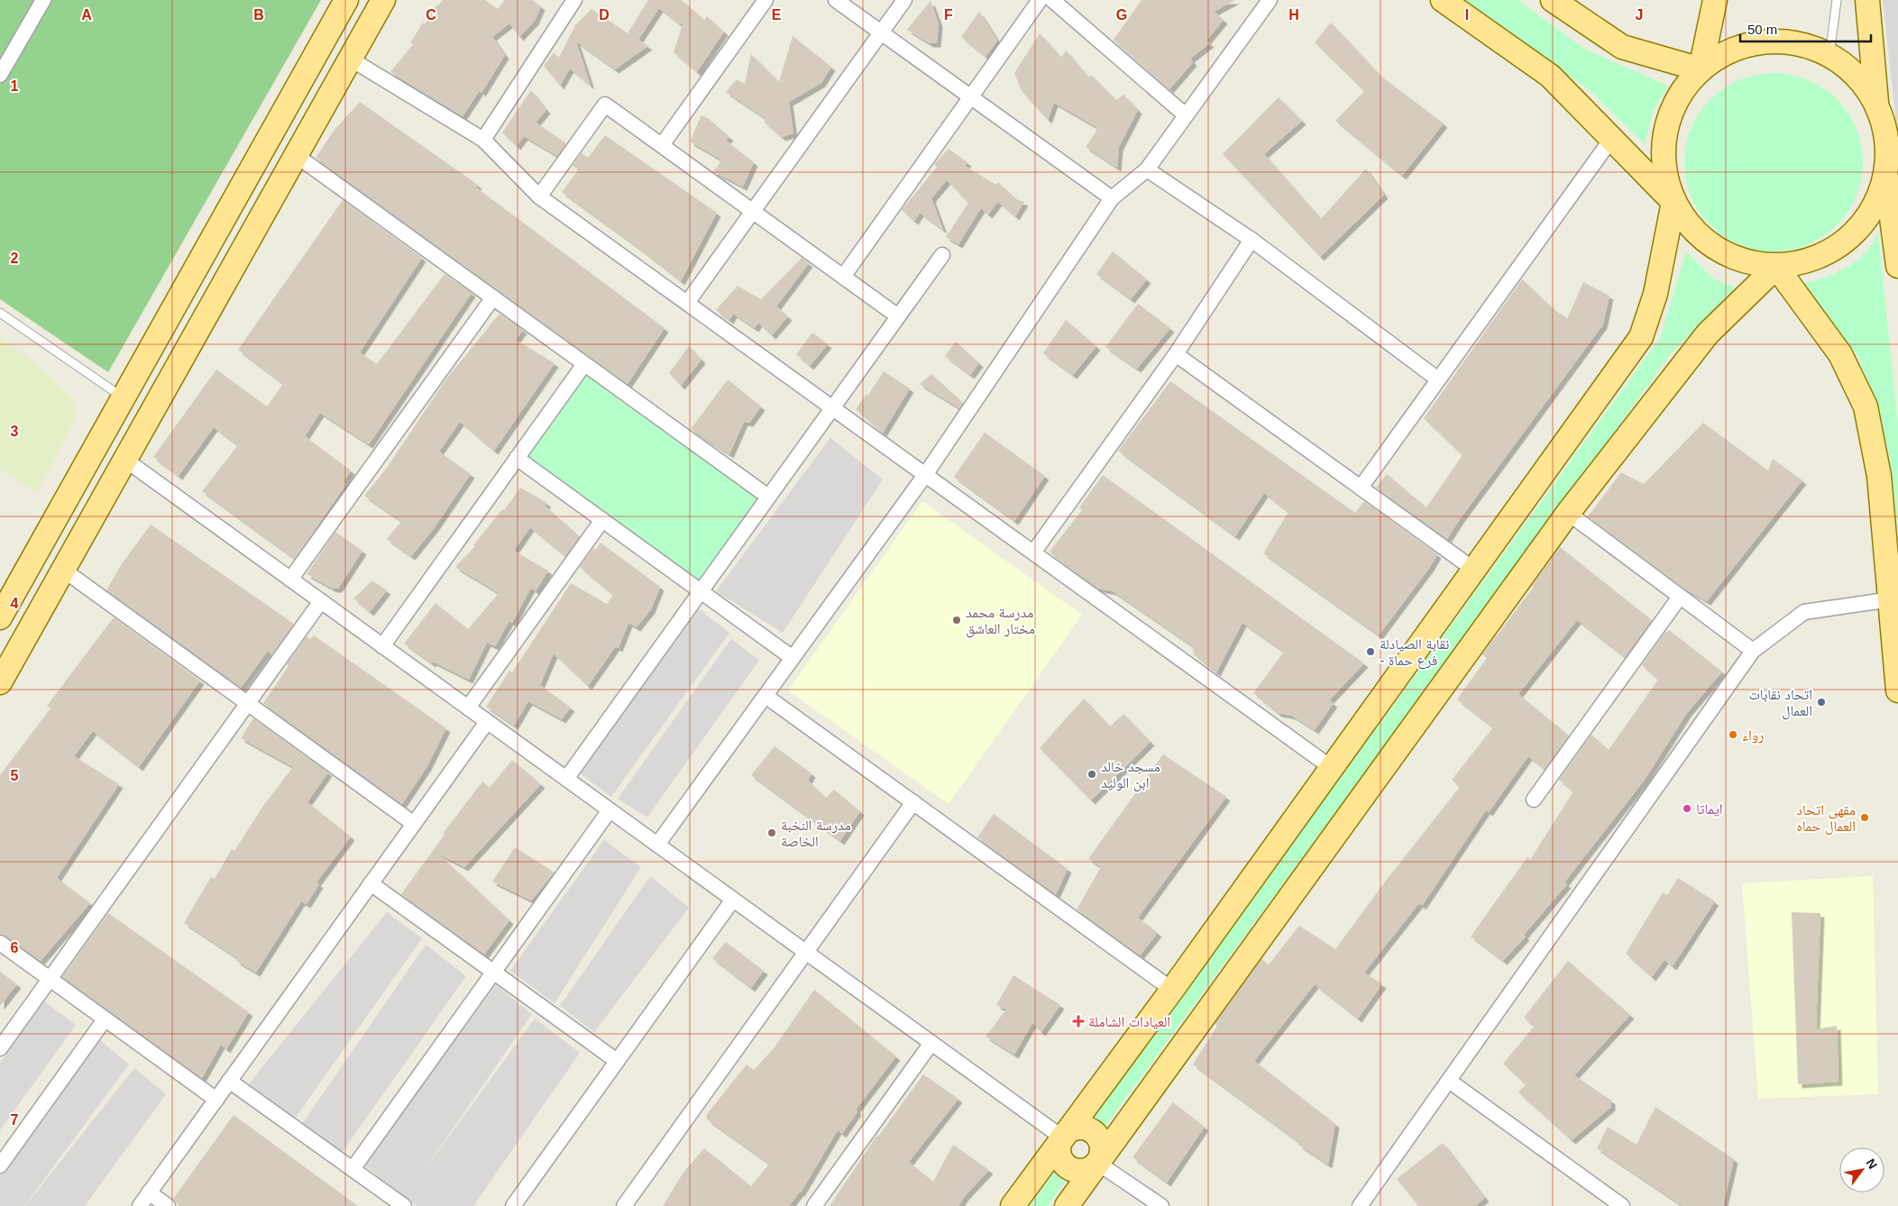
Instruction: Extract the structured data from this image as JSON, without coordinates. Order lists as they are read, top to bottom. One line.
{"places":{"other":["مدرسة محمد مختار العاشق","نقابة الصيادلة - فرع حماة","اتحاد نقابات العمال","رواء","مسجد خالد ابن الوليد","ايماتا","مقهى اتحاد العمال حماه","مدرسة النخبة الخاصة"],"health":["العيادات الشاملة"]},"scale_bar":"50 m","north":"top right","grid":{"columns":["A","B","C","D","E","F","G","H","I","J"],"rows":["1","2","3","4","5","6","7"]}}
